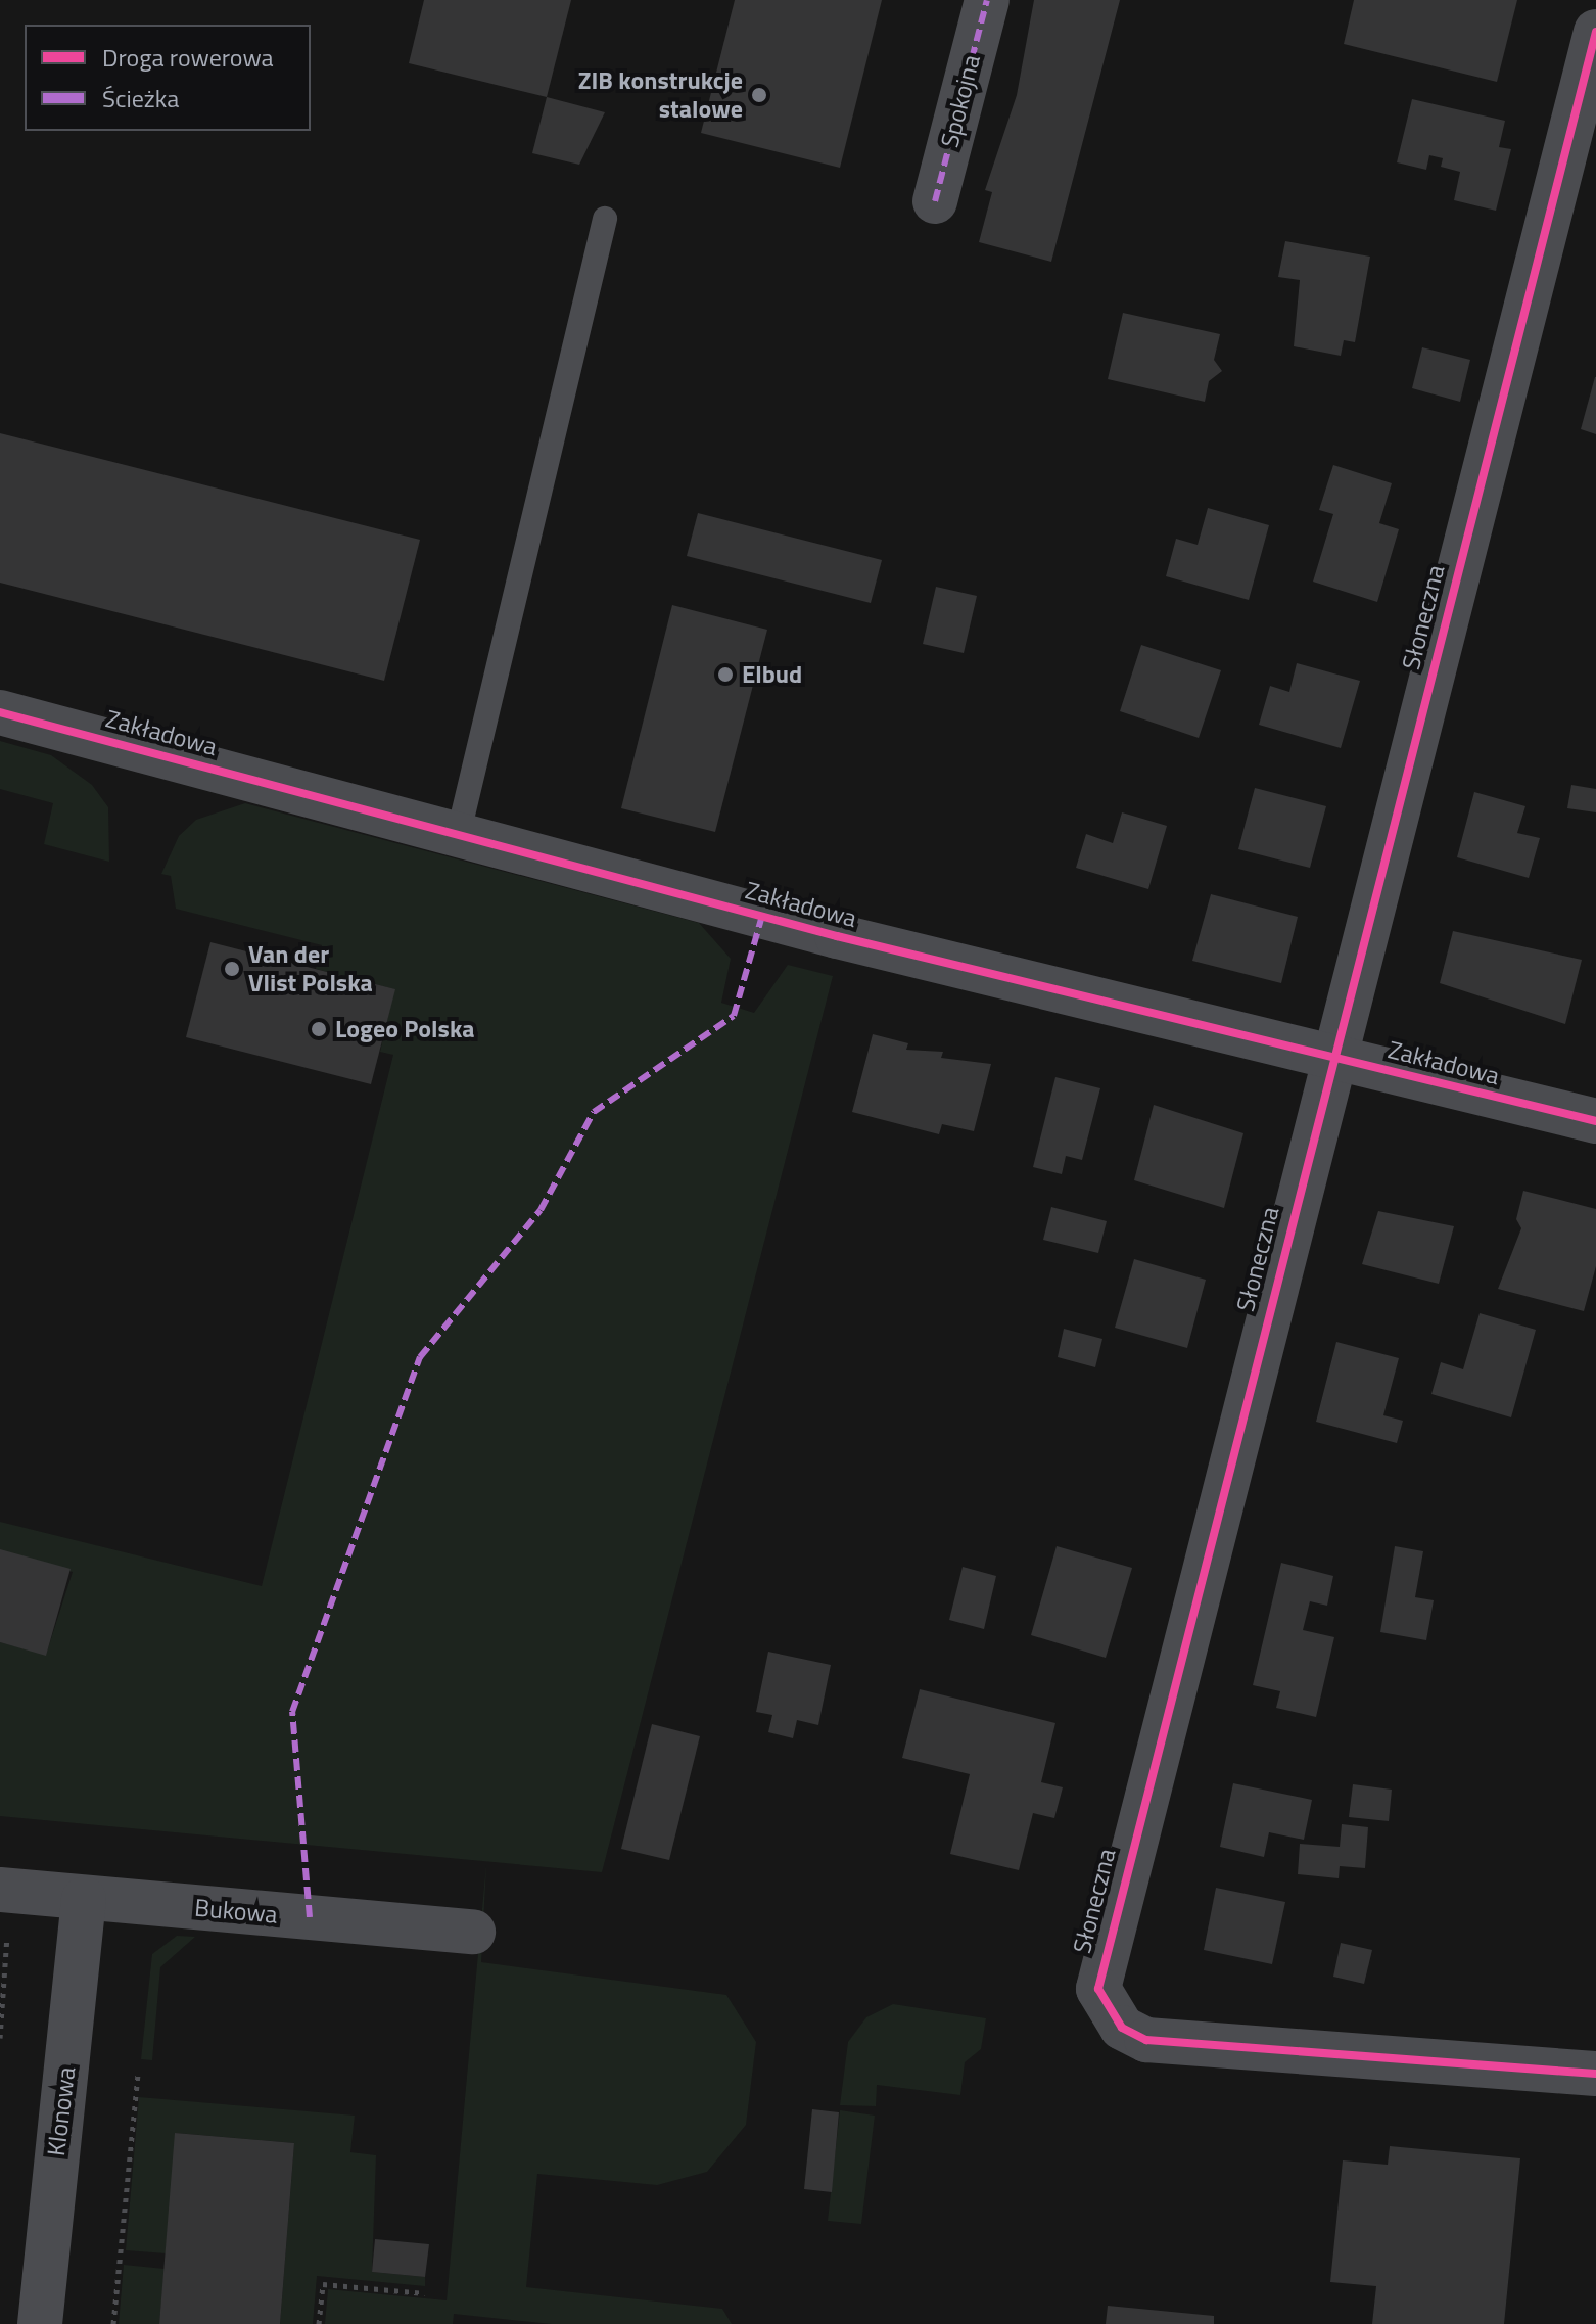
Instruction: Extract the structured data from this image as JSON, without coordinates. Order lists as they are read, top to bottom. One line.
{"streets":{"street":["Spokojna","Słoneczna","Zakładowa","Bukowa","Klonowa"]},"crossings":[["Słoneczna","Zakładowa"],["Bukowa","Klonowa"]],"places":["ZIB konstrukcje stalowe","Elbud","Van der Vlist Polska","Logeo Polska"],"legend":["Droga rowerowa","Ścieżka"]}
